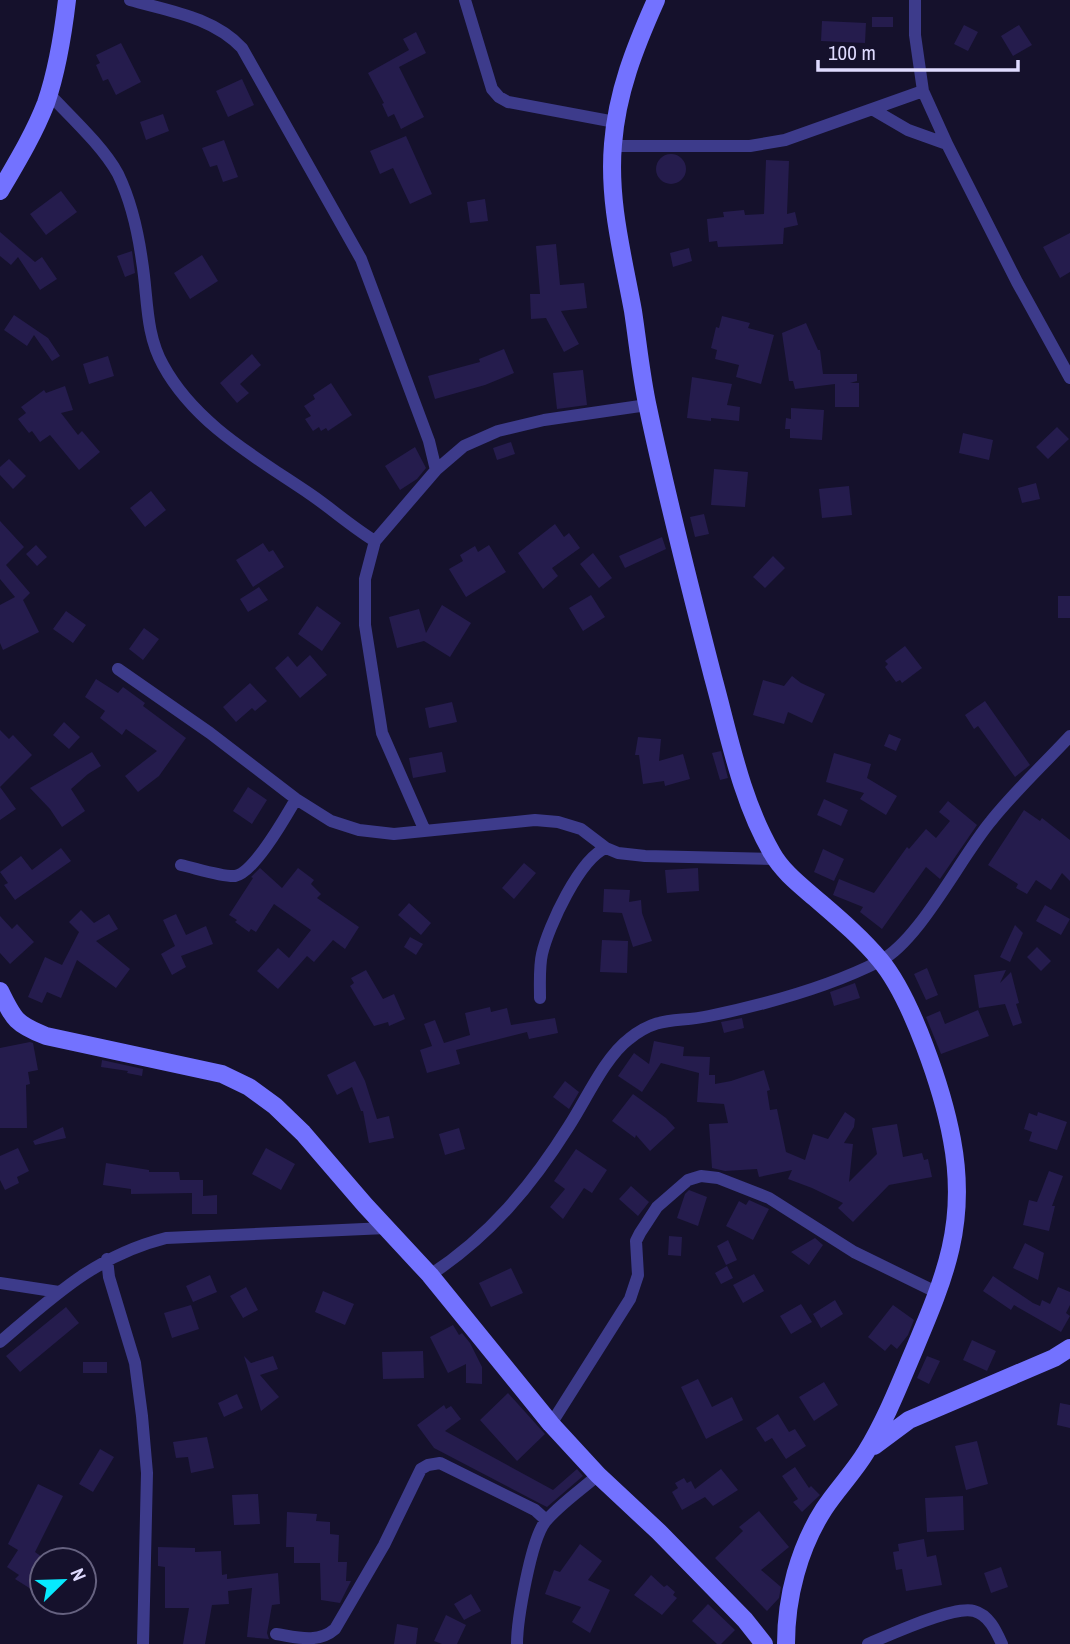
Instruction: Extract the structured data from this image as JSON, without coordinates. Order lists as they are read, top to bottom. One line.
{"scale_bar":"100 m","north":"top right"}
